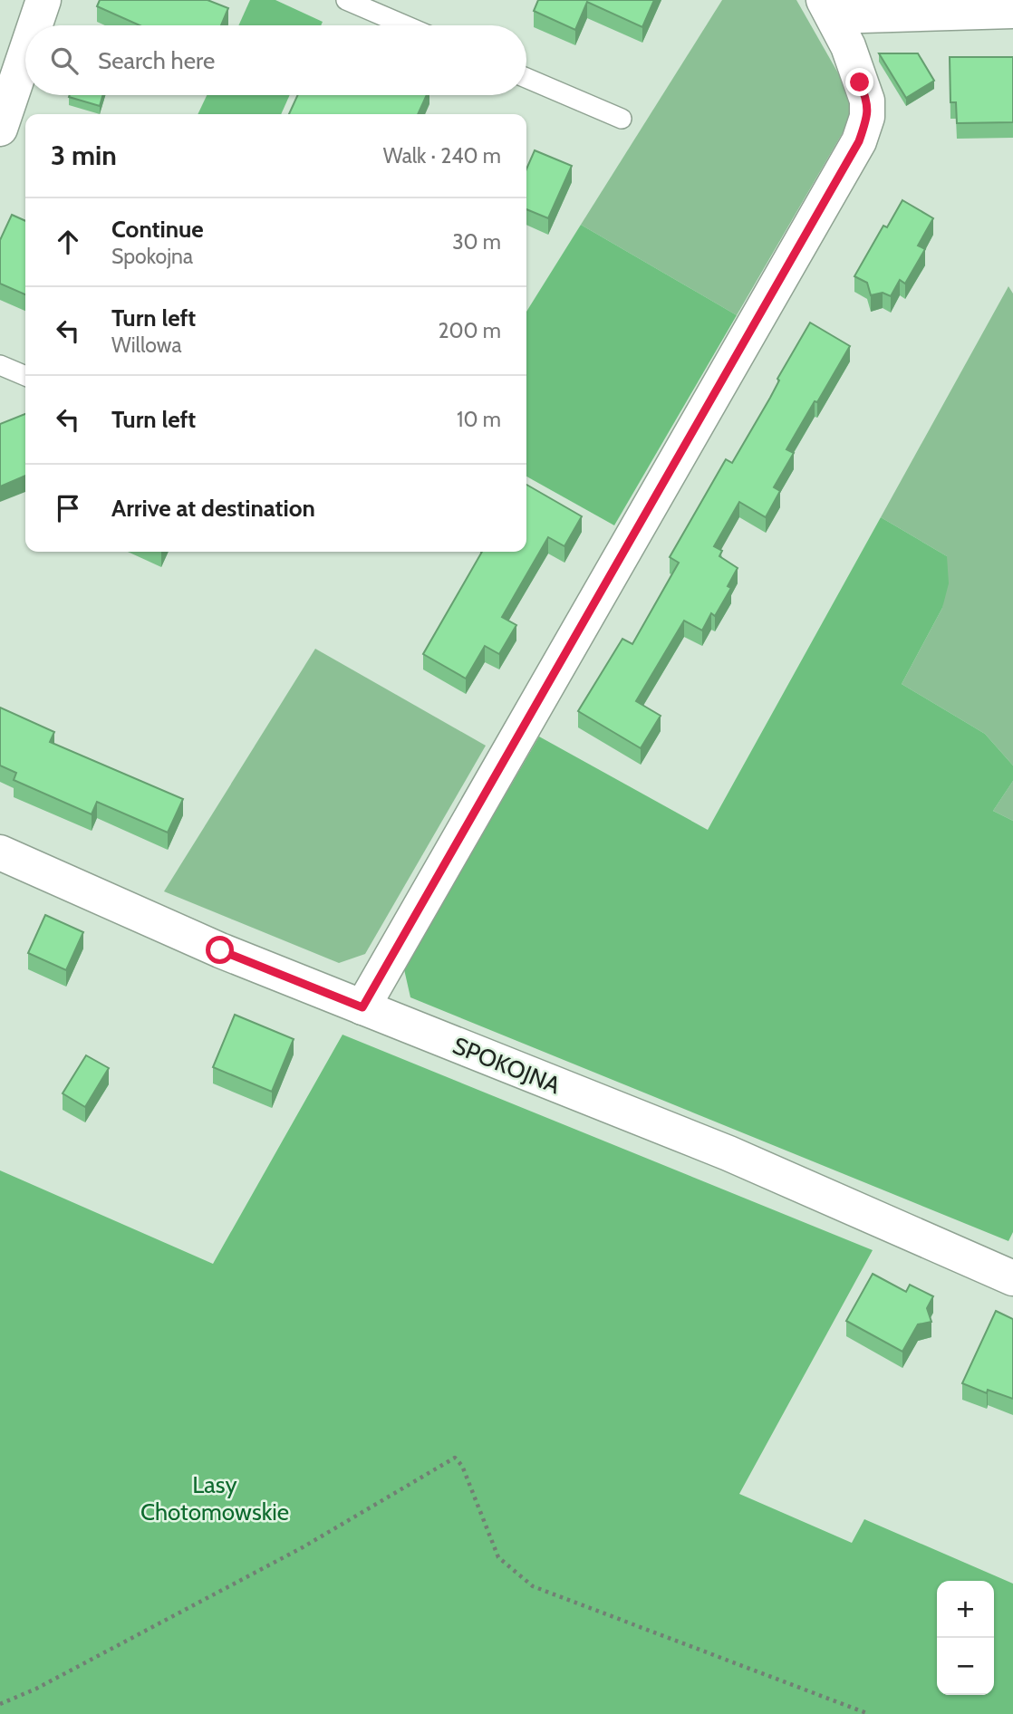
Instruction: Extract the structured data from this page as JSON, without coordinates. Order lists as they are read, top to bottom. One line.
{"streets":{"street":["SPOKOJNA"]},"parks":["Lasy Chotomowskie"],"page":{"search":"Search here","heading":["3 min","Walk · 240 m"],"list":[["Continue","Spokojna","30 m"],["Turn left","Willowa","200 m"],["Turn left","10 m"],"Arrive at destination"],"map_buttons":["+","−"]}}
